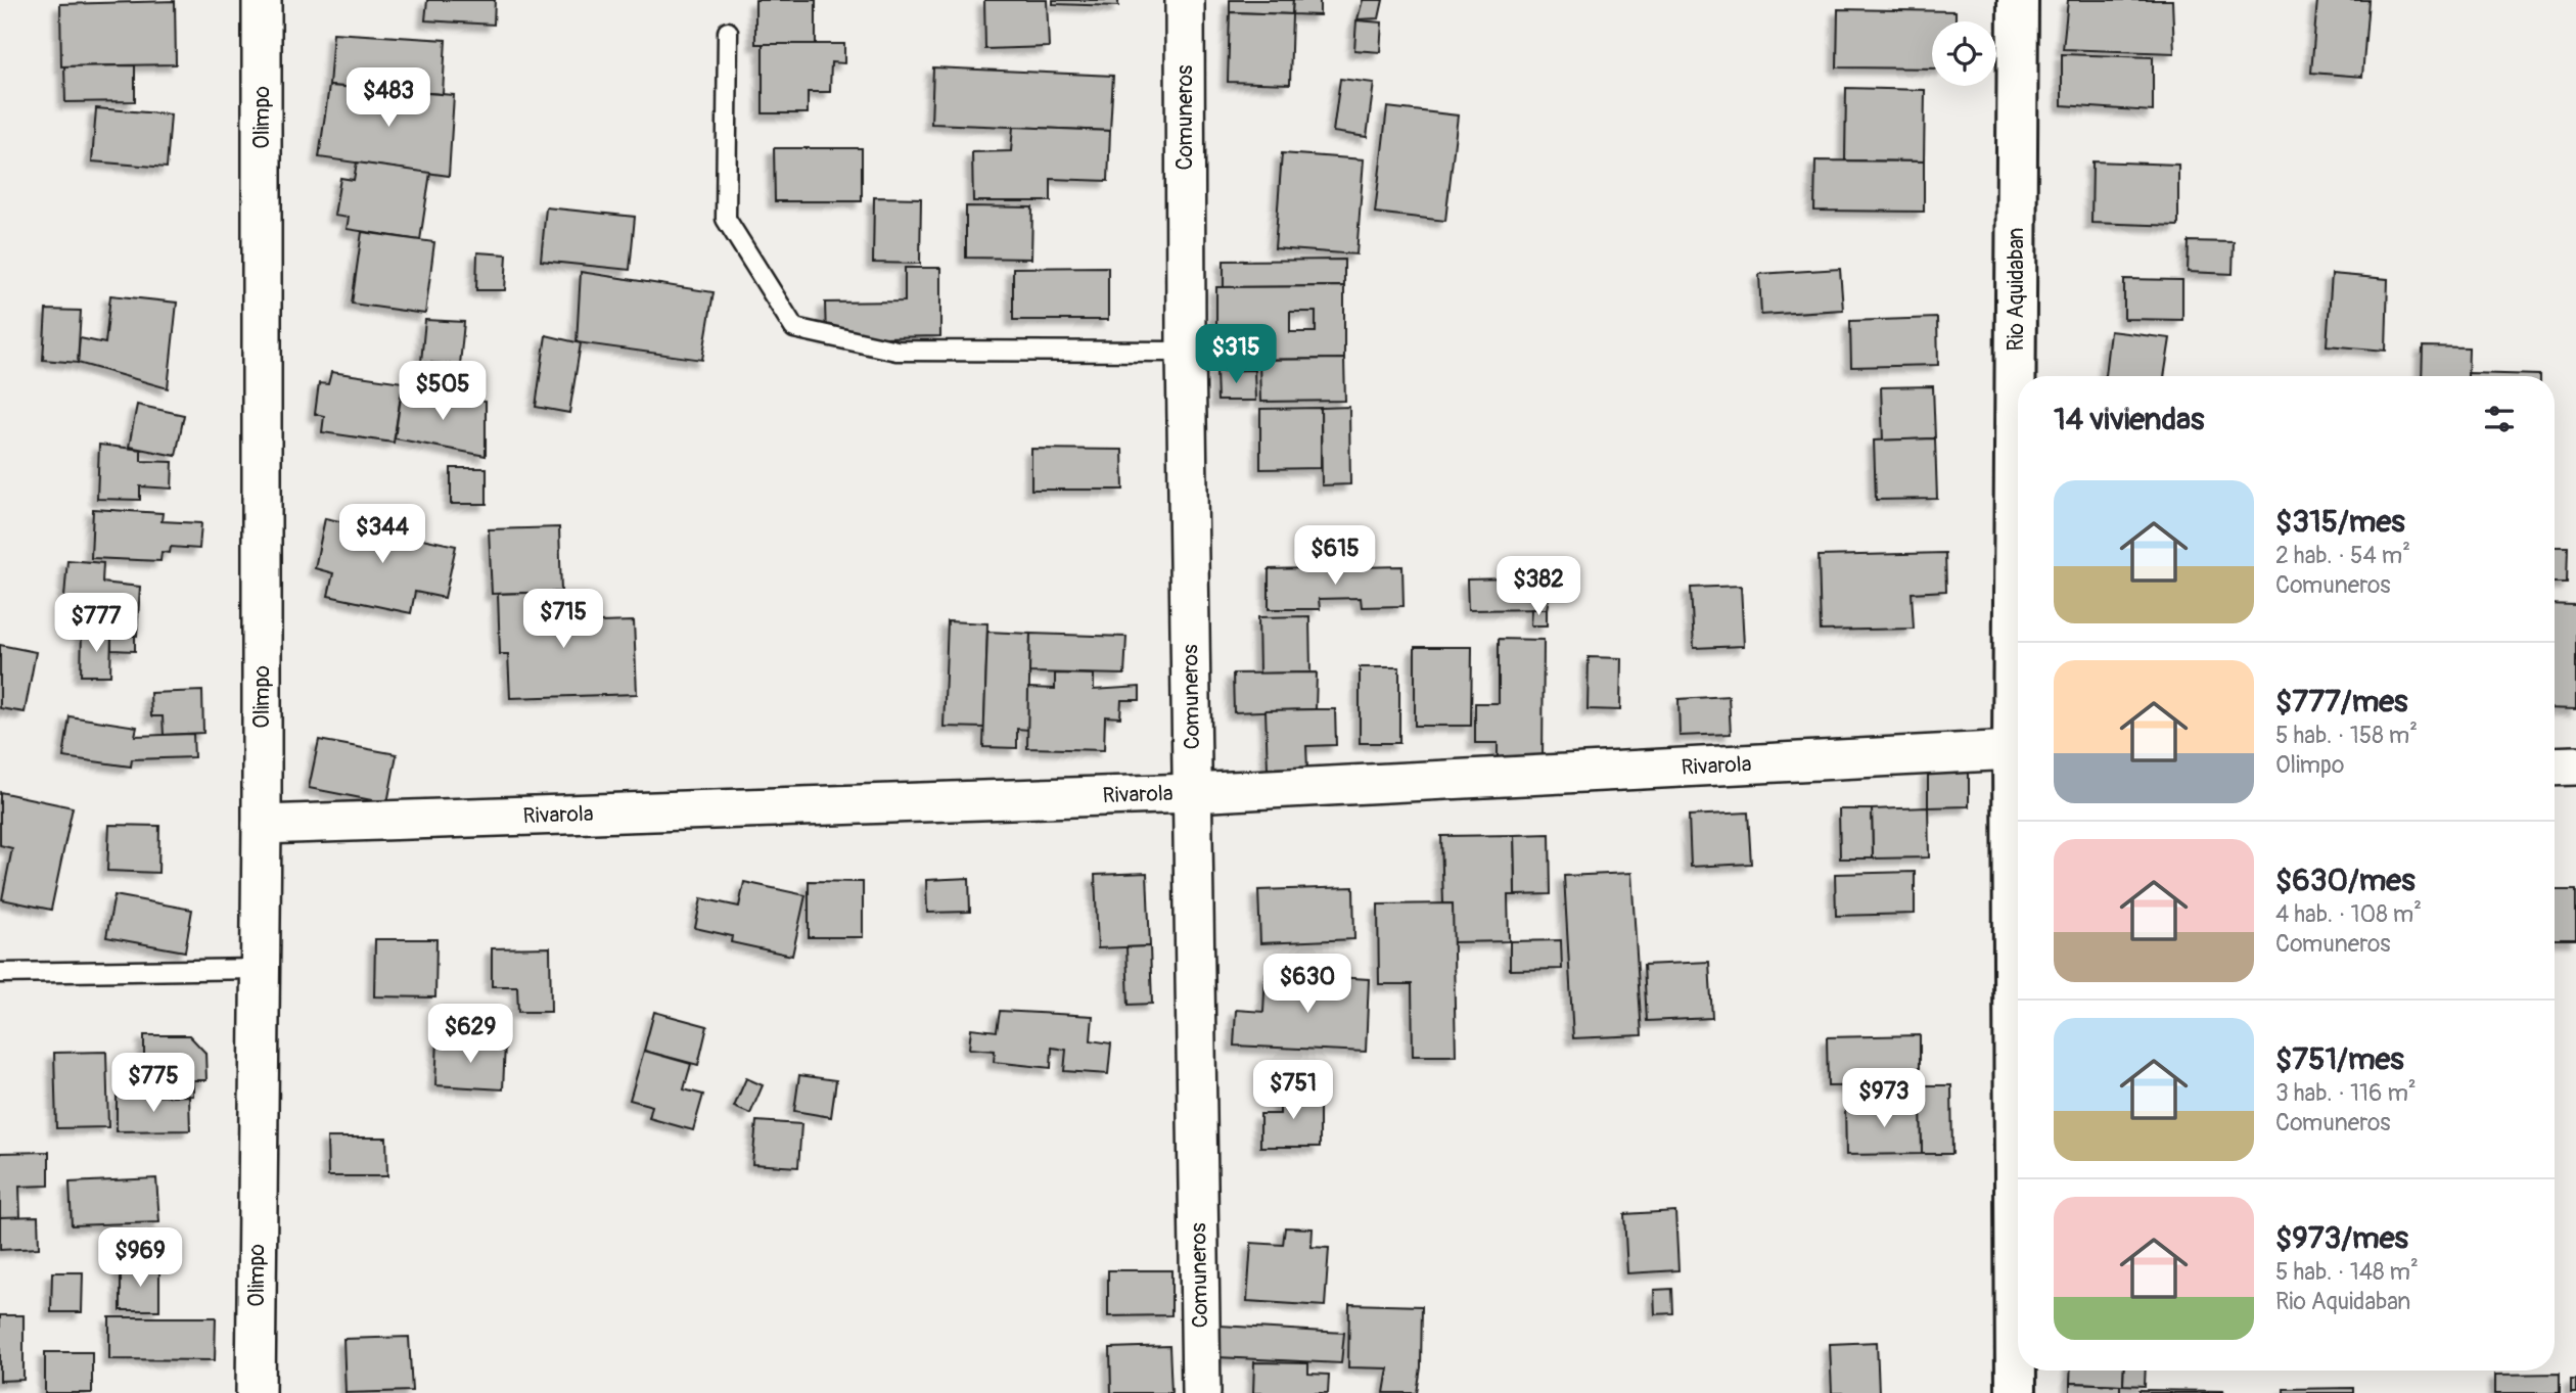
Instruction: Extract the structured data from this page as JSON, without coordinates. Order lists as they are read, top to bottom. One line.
{"streets":{"street":["Olimpo","Comuneros","Rio Aquidaban","Rivarola"]},"crossings":[["Olimpo","Rivarola"],["Comuneros","Rivarola"],["Rio Aquidaban","Rivarola"]],"page":{"price":["$483","$315","$505","$344","$615","$382","$715","$777","$630","$629","$775","$751","$973","$969"],"heading":"14 viviendas","list":[{"name":"$315/mes","note":"2 hab. · 54 m² · Comuneros"},{"name":"$777/mes","note":"5 hab. · 158 m² · Olimpo"},{"name":"$630/mes","note":"4 hab. · 108 m² · Comuneros"},{"name":"$751/mes","note":"3 hab. · 116 m² · Comuneros"},{"name":"$973/mes","note":"5 hab. · 148 m² · Rio Aquidaban"}]}}
